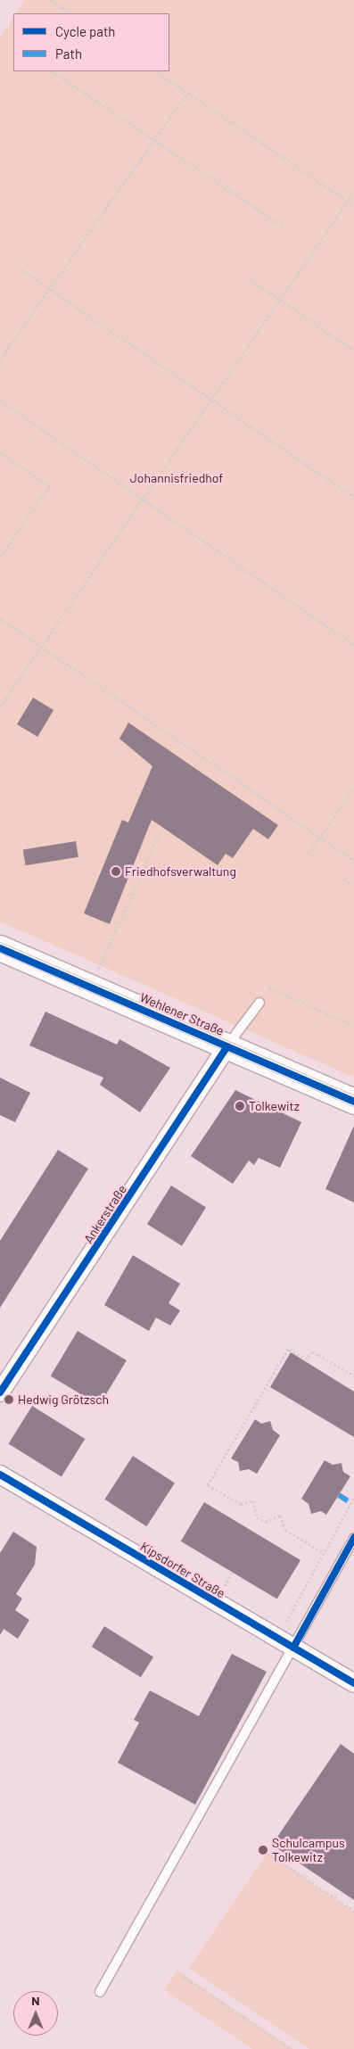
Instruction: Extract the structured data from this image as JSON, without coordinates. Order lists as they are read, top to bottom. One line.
{"streets":{"main road":["Wehlener Straße"],"street":["Ankerstraße","Kipsdorfer Straße"]},"crossings":[["Wehlener Straße","Ankerstraße"]],"parks":["Johannisfriedhof"],"places":["Friedhofsverwaltung","Tolkewitz","Hedwig Grötzsch","Schulcampus Tolkewitz"],"legend":["Cycle path","Path"],"north":"top"}
